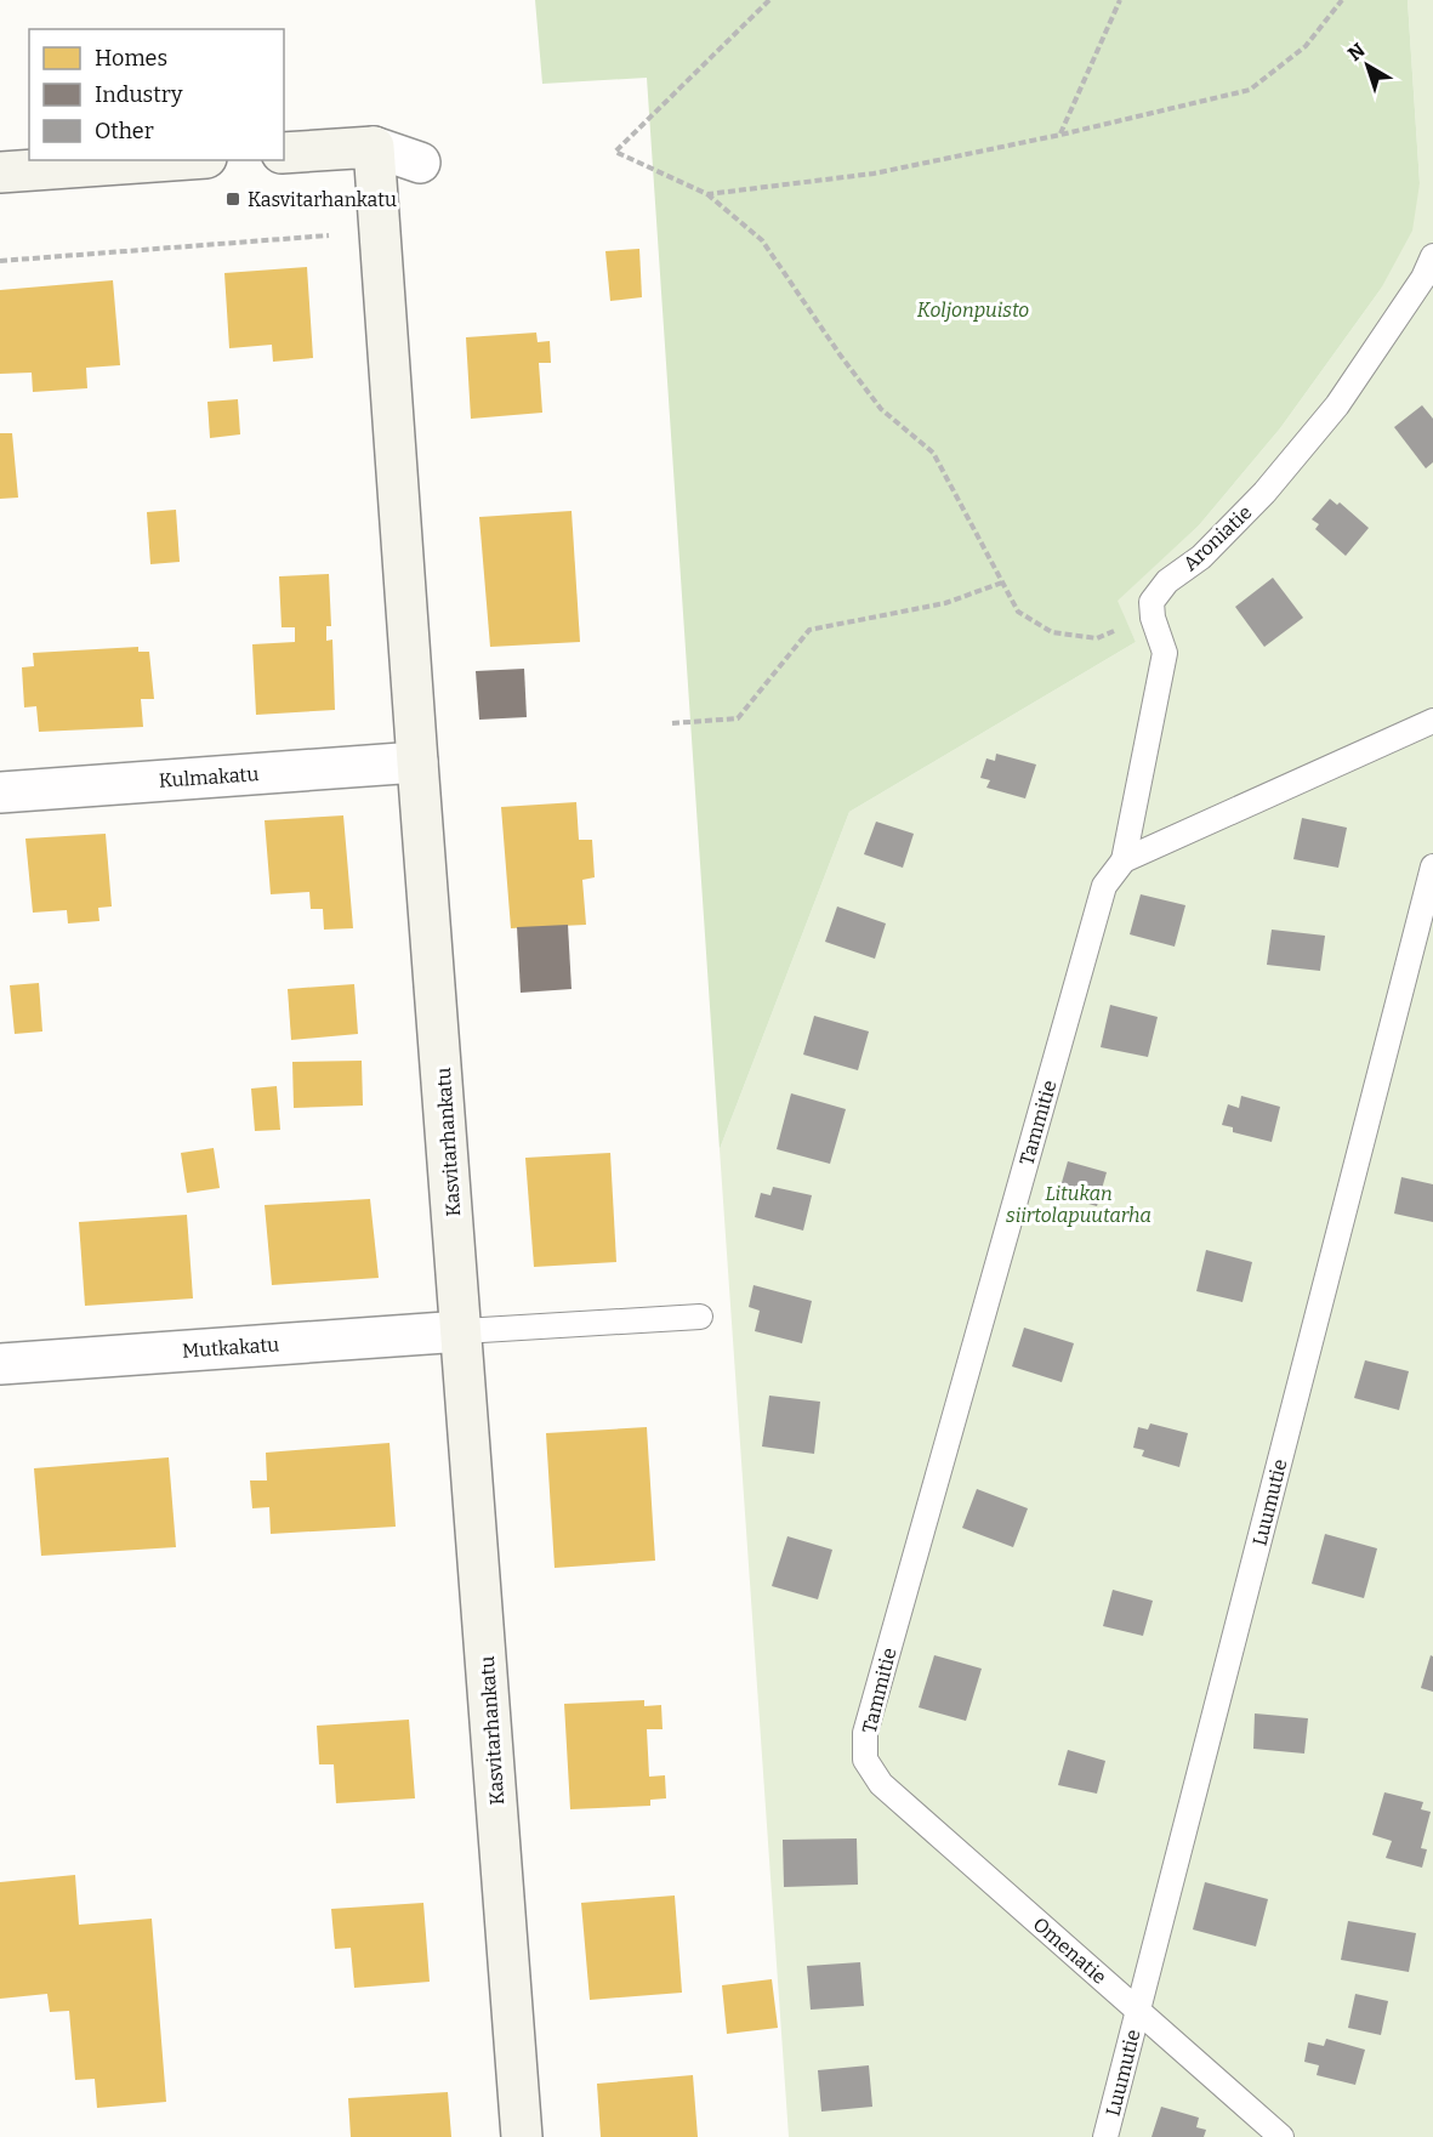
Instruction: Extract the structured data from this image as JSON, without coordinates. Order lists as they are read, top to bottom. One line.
{"streets":{"street":["Kulmakatu","Kasvitarhankatu","Mutkakatu"],"lane":["Aroniatie","Tammitie","Luumutie","Omenatie"]},"crossings":[["Kulmakatu","Kasvitarhankatu"],["Tammitie","Omenatie"],["Kasvitarhankatu","Mutkakatu"],["Luumutie","Omenatie"]],"parks":["Koljonpuisto","Litukan siirtolapuutarha"],"places":{"transit":["Kasvitarhankatu"]},"legend":["Homes","Industry","Other"],"north":"top left"}
